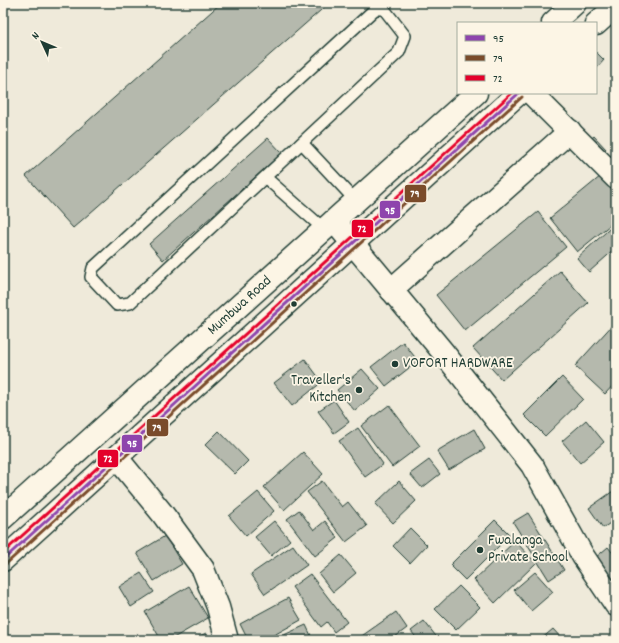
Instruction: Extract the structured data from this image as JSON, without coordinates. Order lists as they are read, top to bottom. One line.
{"streets":{"main road":["Mumbwa Road"]},"places":["VOFORT HARDWARE","Traveller's Kitchen","Fwalanga Private School"],"lines":["transit line 95","transit line 72","transit line 79"],"legend":["95","79","72"],"north":"top left"}
